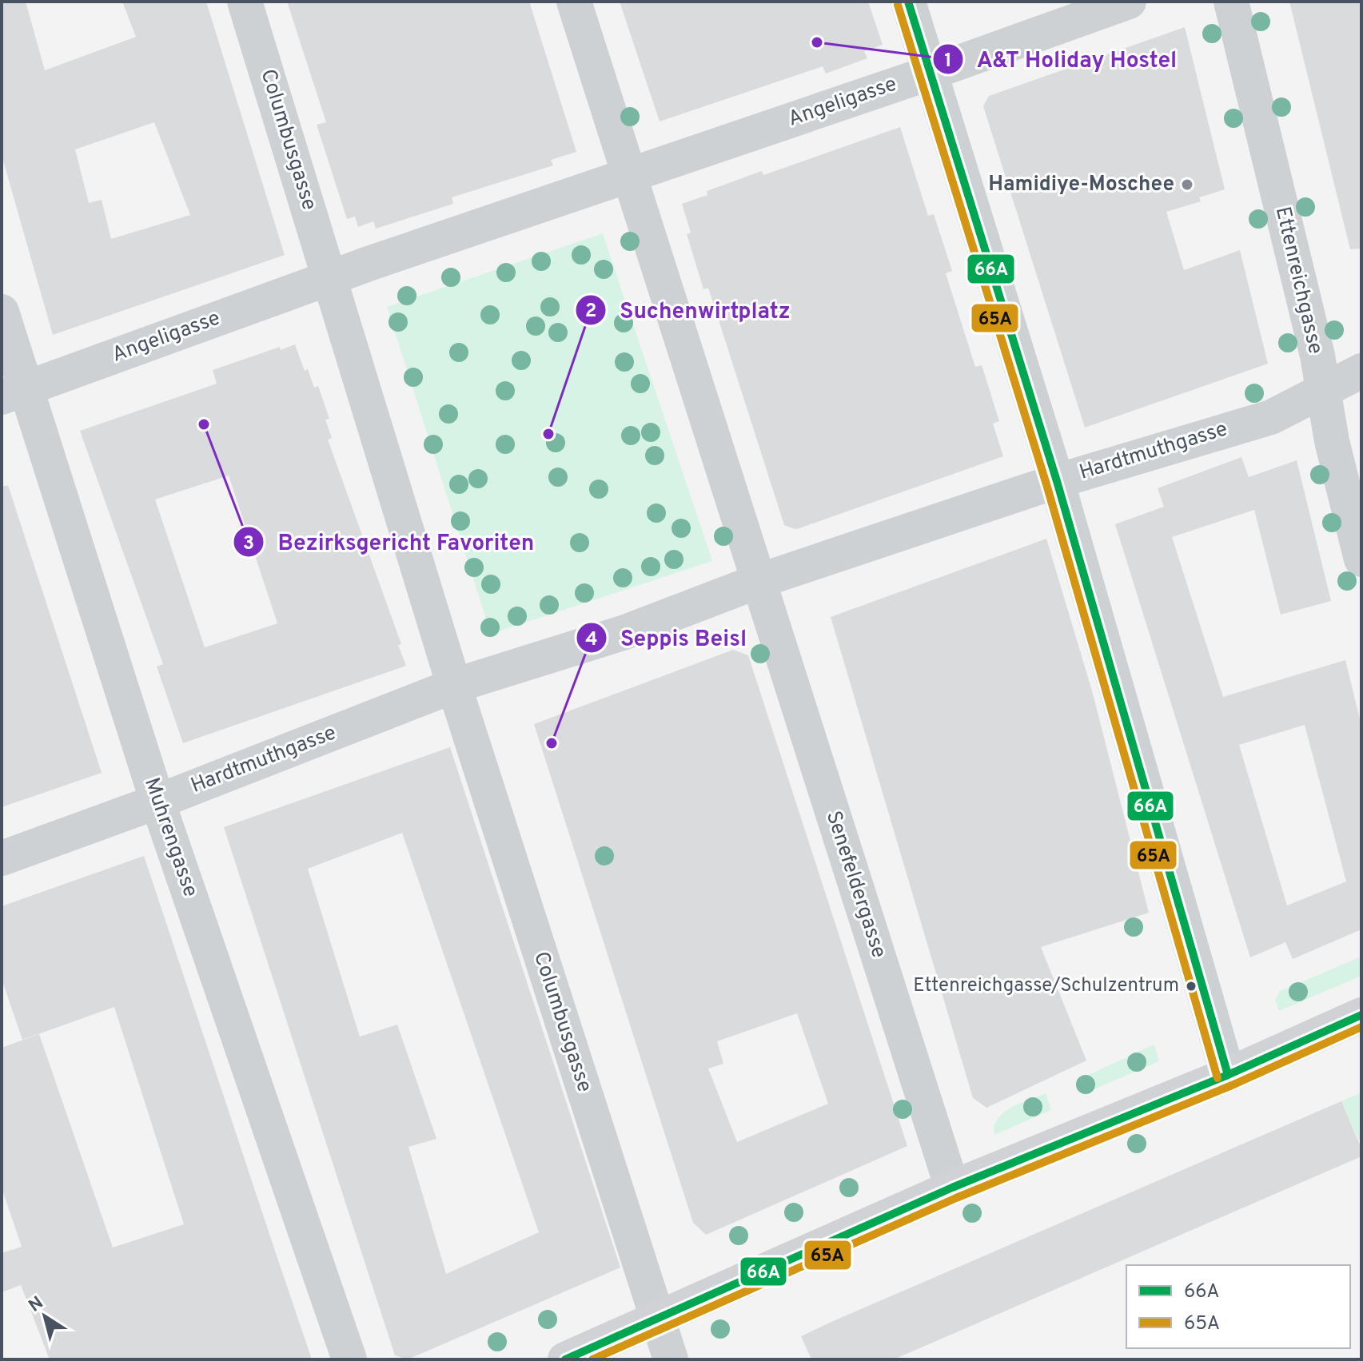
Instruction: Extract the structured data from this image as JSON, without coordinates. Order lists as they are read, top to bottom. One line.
{"streets":{"street":["Angeligasse","Columbusgasse","Ettenreichgasse","Hardtmuthgasse","Muhrengasse","Senefeldergasse"]},"crossings":[["Angeligasse","Columbusgasse"],["Angeligasse","Muhrengasse"],["Angeligasse","Senefeldergasse"],["Columbusgasse","Hardtmuthgasse"],["Ettenreichgasse","Hardtmuthgasse"],["Hardtmuthgasse","Muhrengasse"],["Hardtmuthgasse","Senefeldergasse"]],"places":["A&T Holiday Hostel","Hamidiye-Moschee","Bezirksgericht Favoriten","Suchenwirtplatz","Seppis Beisl","Ettenreichgasse/Schulzentrum"],"lines":["transit line 66A","transit line 65A"],"legend":["66A","65A"],"north":"top left"}
